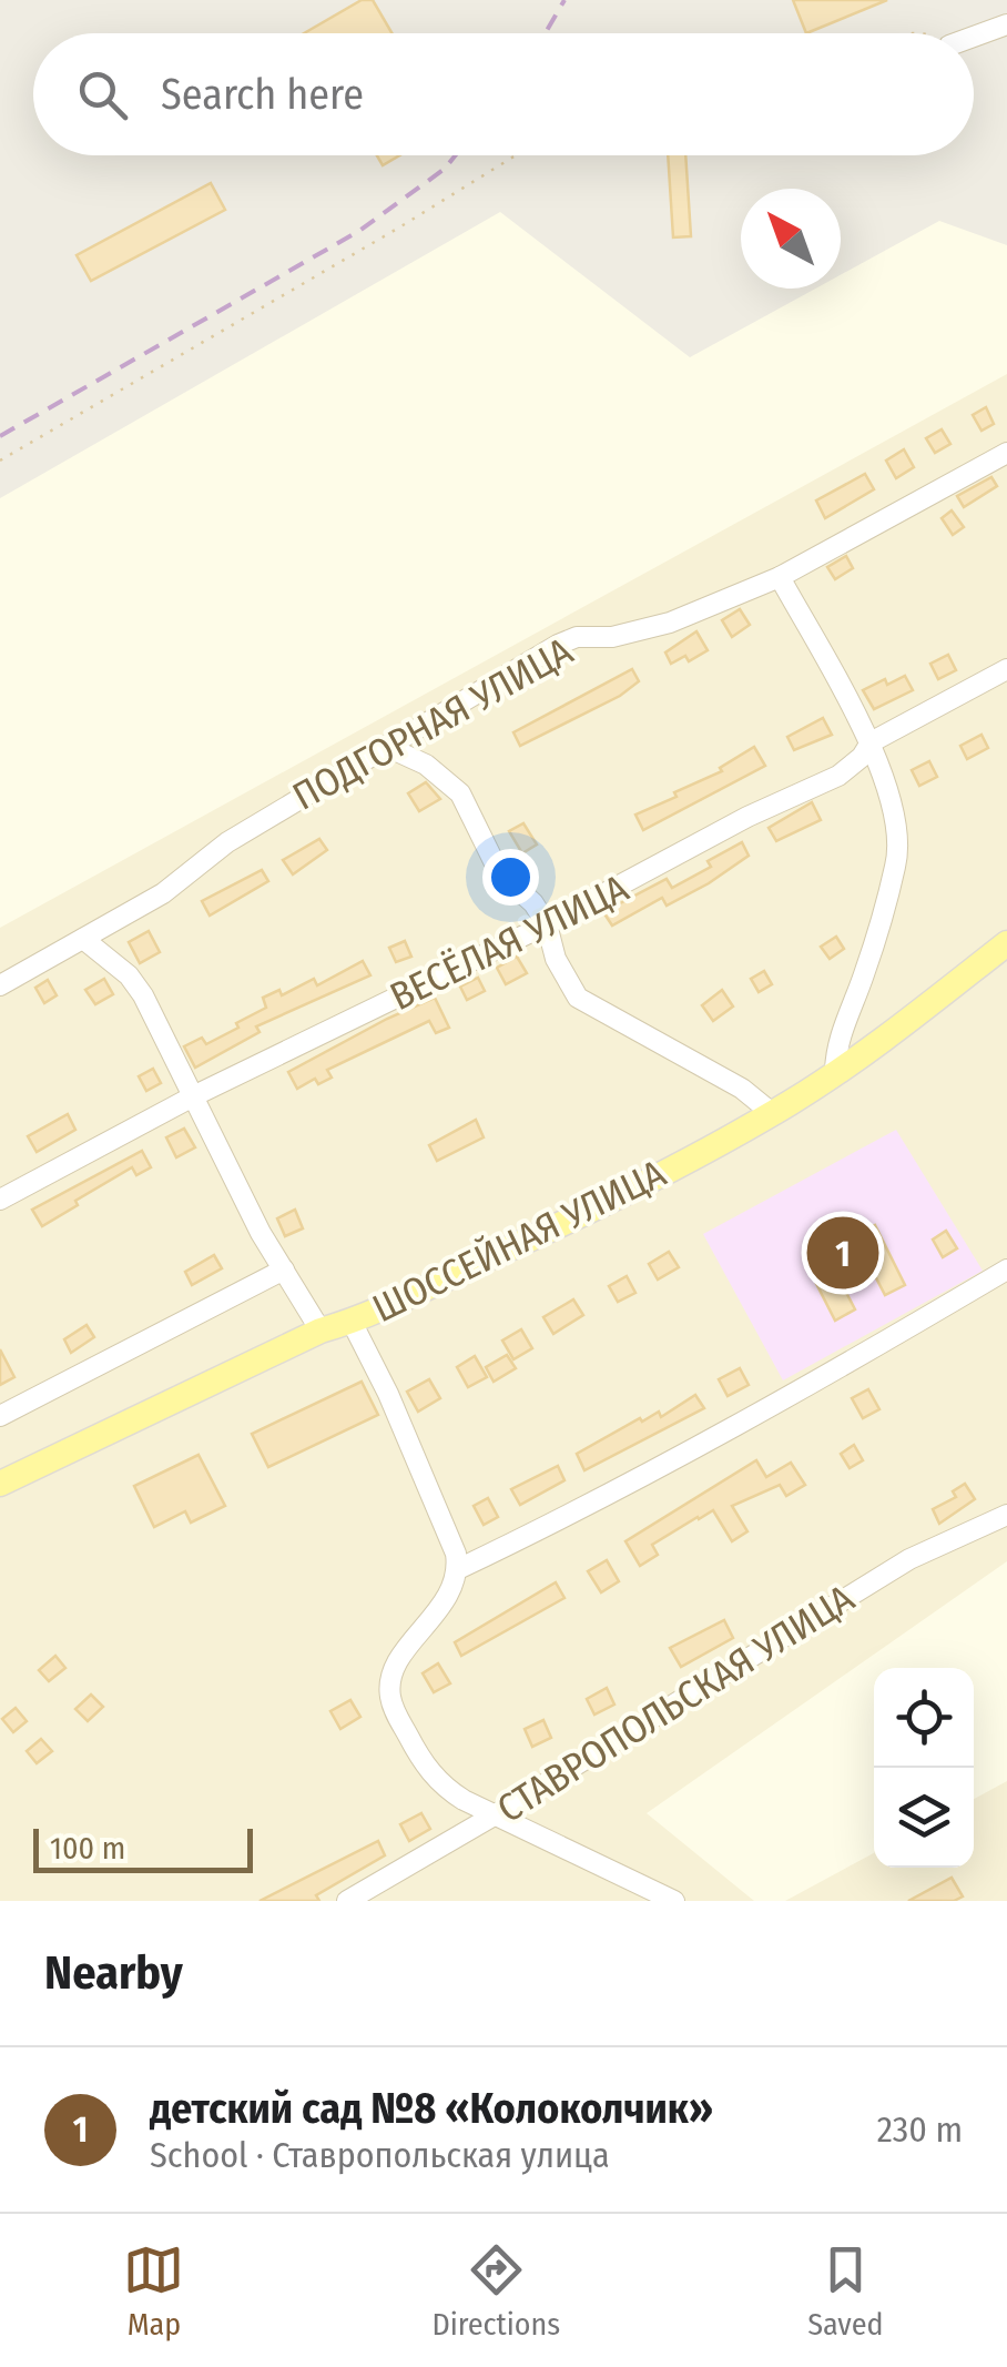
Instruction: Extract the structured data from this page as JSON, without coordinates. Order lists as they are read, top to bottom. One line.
{"streets":{"main road":["ШОССЕЙНАЯ УЛИЦА"],"street":["ПОДГОРНАЯ УЛИЦА","ВЕСЁЛАЯ УЛИЦА","СТАВРОПОЛЬСКАЯ УЛИЦА"]},"scale_bar":"100 m","north":"top left","page":{"search":"Search here","pins":"1","scale":"100 m","heading":"Nearby","list":[{"mark":"1","name":"детский сад №8 «Колоколчик»","note":"School · Ставропольская улица","value":"230 m"}],"nav":["Map","Directions","Saved"]}}
